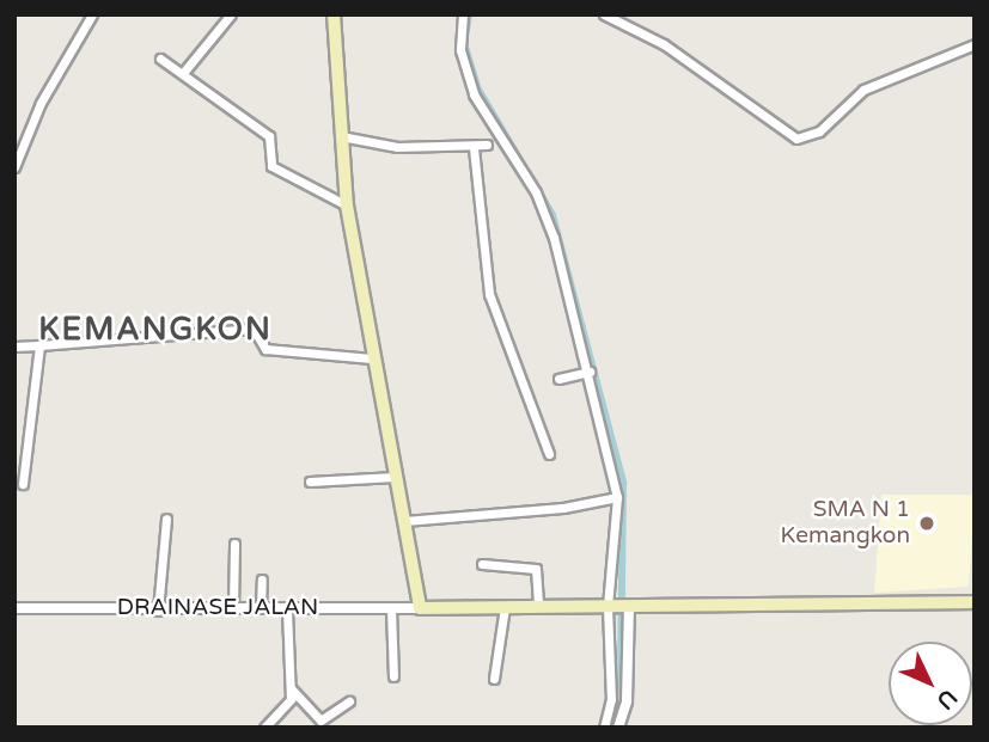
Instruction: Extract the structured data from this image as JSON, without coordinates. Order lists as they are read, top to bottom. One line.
{"streets":{"street":["DRAINASE JALAN"]},"districts":["KEMANGKON"],"places":["SMA N 1 Kemangkon"],"north":"bottom right"}
